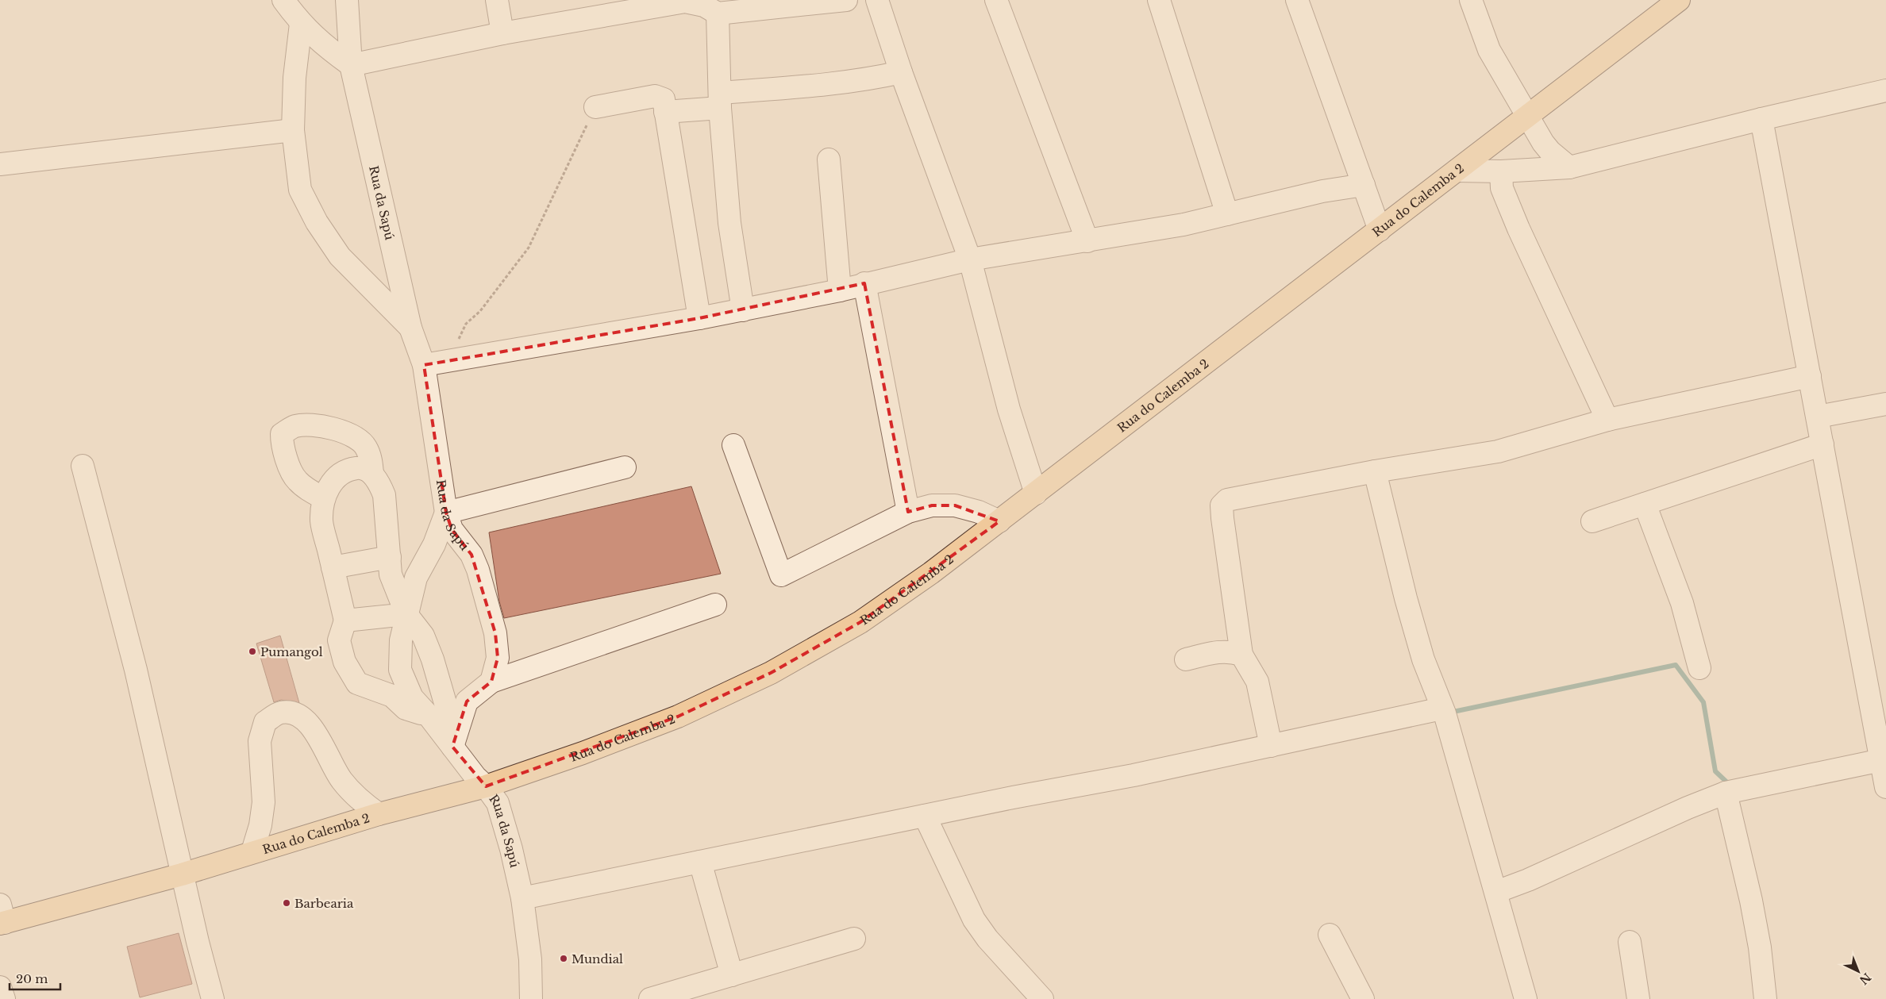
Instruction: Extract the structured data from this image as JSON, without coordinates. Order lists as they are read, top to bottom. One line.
{"streets":{"main road":["Rua do Calemba 2"],"street":["Rua da Sapú"]},"crossings":[["Rua do Calemba 2","Rua da Sapú"]],"places":["Pumangol","Barbearia","Mundial"],"scale_bar":"20 m","north":"bottom right"}
